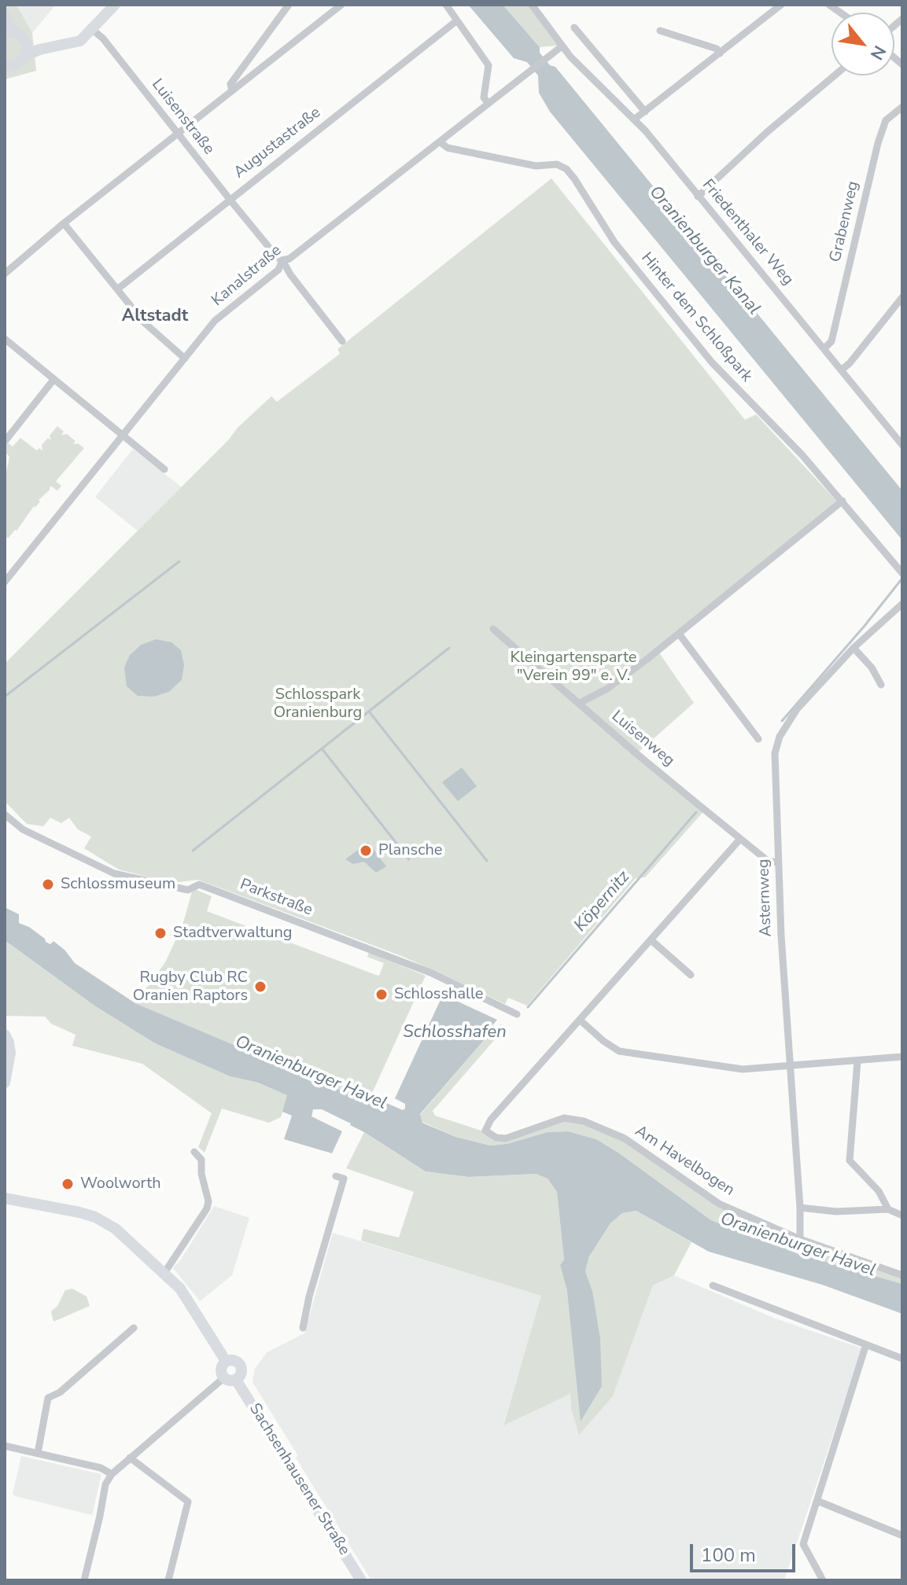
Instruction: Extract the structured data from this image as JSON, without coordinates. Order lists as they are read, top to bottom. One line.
{"streets":{"main road":["Sachsenhausener Straße"],"street":["Luisenstraße","Augustastraße","Grabenweg","Friedenthaler Weg","Kanalstraße","Hinter dem Schloßpark","Luisenweg","Parkstraße","Asternweg","Am Havelbogen"]},"crossings":[["Luisenstraße","Augustastraße"],["Luisenstraße","Kanalstraße"],["Grabenweg","Friedenthaler Weg"],["Friedenthaler Weg","Kanalstraße"],["Kanalstraße","Hinter dem Schloßpark"],["Luisenweg","Asternweg"],["Asternweg","Am Havelbogen"]],"districts":["Altstadt"],"water":["Oranienburger Kanal","Köpernitz","Schlosshafen","Oranienburger Havel"],"parks":["Kleingartensparte \"Verein 99\" e. V.","Schlosspark Oranienburg"],"places":["Plansche","Schlossmuseum","Stadtverwaltung","Rugby Club RC Oranien Raptors","Schlosshalle","Woolworth"],"scale_bar":"100 m","north":"bottom right"}
